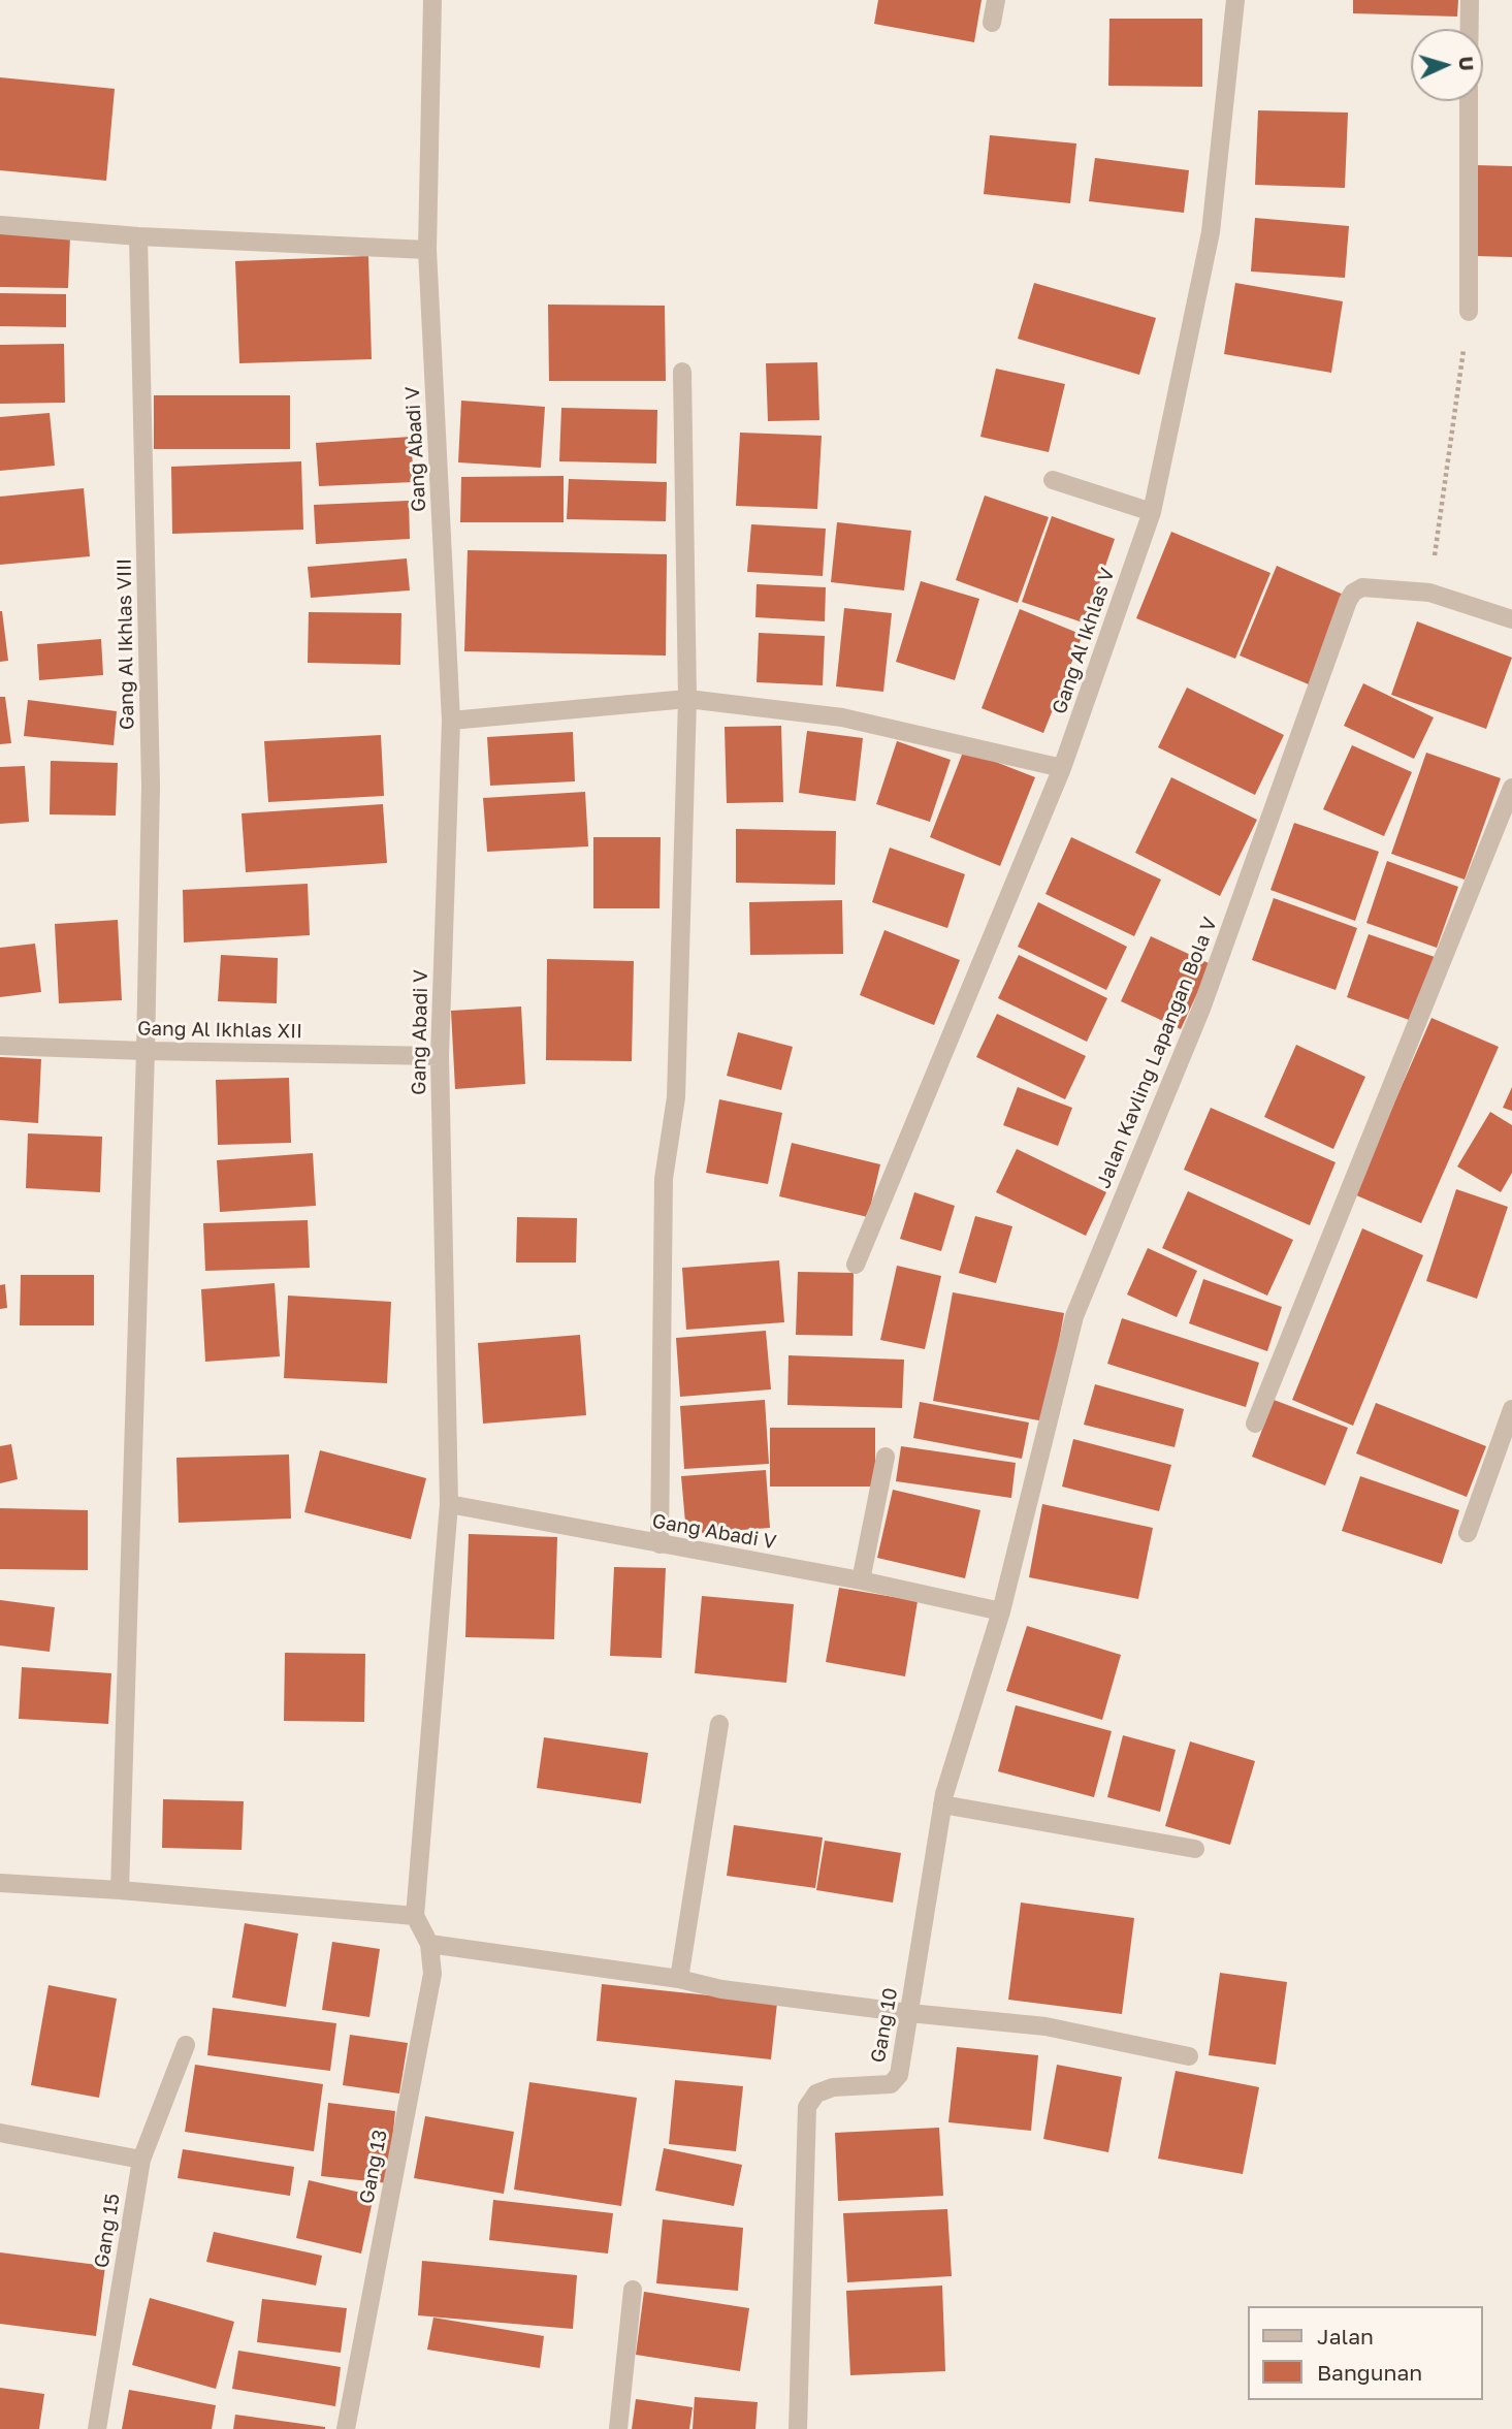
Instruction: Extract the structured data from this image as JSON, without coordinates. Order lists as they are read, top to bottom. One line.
{"streets":{"street":["Gang Abadi V","Gang Al Ikhlas V","Gang Al Ikhlas VIII","Gang Al Ikhlas XII","Jalan Kavling Lapangan Bola V","Gang 10","Gang 13","Gang 15"]},"crossings":[["Gang Abadi V","Gang Al Ikhlas XII"],["Gang Abadi V","Jalan Kavling Lapangan Bola V"],["Gang Abadi V","Gang 10"],["Gang Al Ikhlas VIII","Gang Al Ikhlas XII"],["Jalan Kavling Lapangan Bola V","Gang 10"]],"legend":["Jalan","Bangunan"],"north":"right"}
